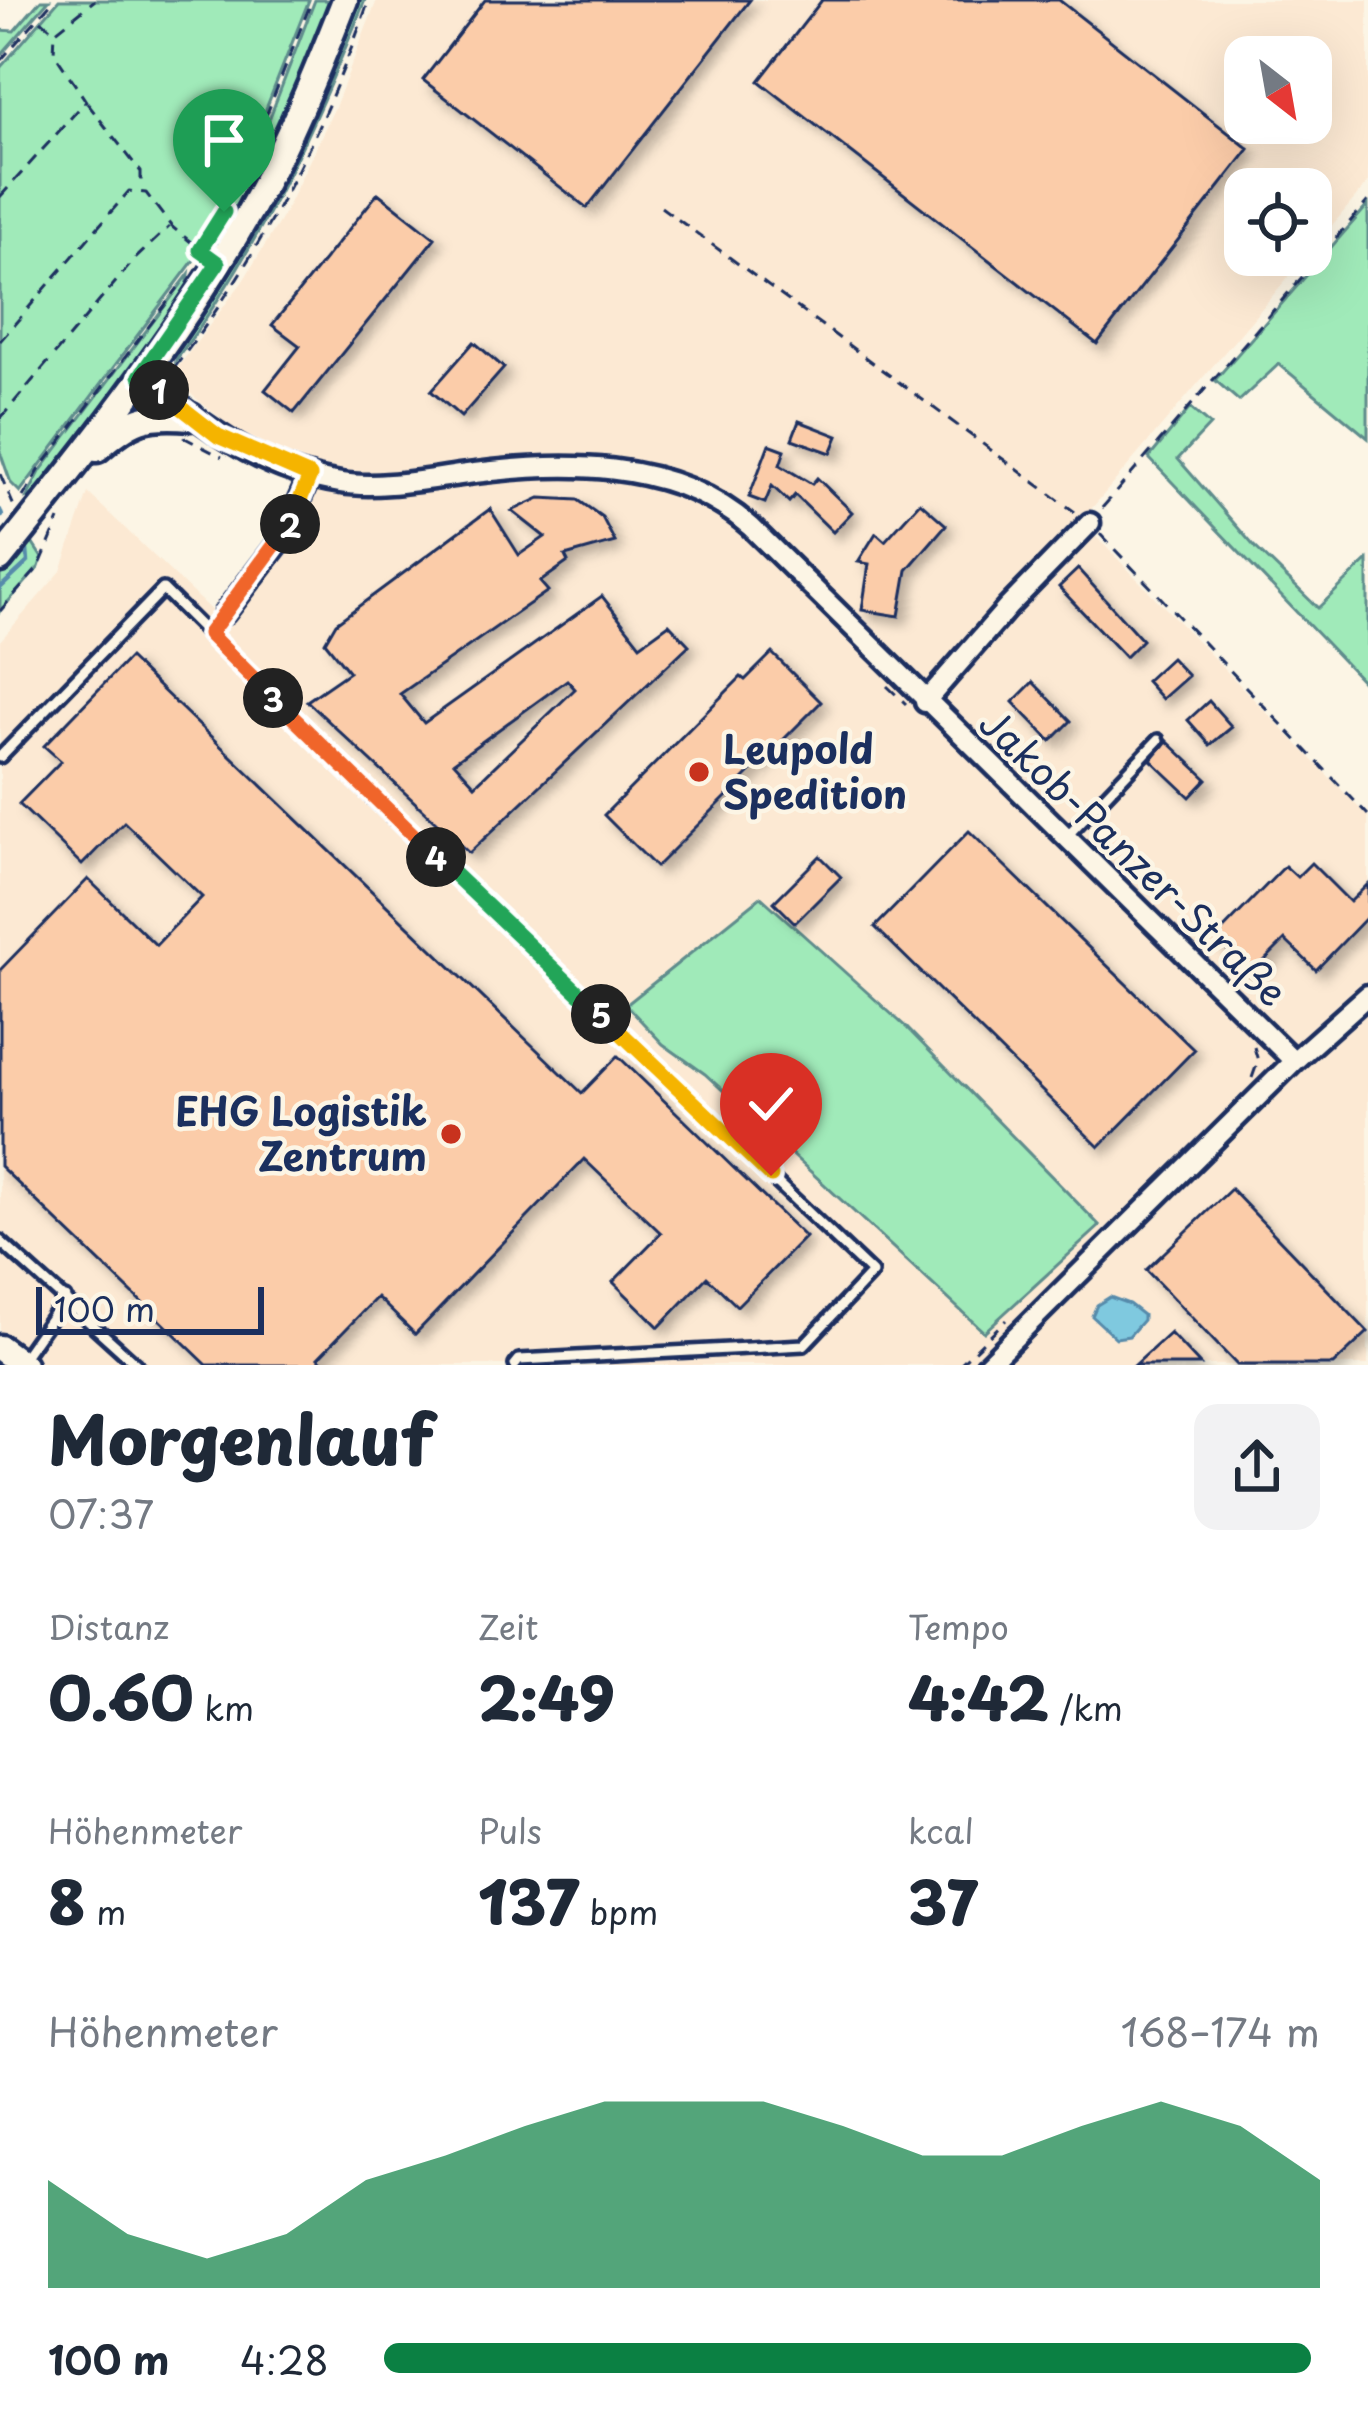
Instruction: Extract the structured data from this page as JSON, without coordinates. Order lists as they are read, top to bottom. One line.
{"streets":{"street":["Jakob-Panzer-Straße"]},"places":["Leupold Spedition","EHG Logistik Zentrum"],"scale_bar":"100 m","north":"bottom right","page":{"pins":["1","2","3","4","5"],"scale":"100 m","heading":["Morgenlauf","07:37"],"stats":[["Distanz","0.60 km"],["Zeit","2:49"],["Tempo","4:42 /km"],["Höhenmeter","8 m"],["Puls","137 bpm"],["kcal","37"]],"chart":["Höhenmeter","168–174 m"],"list":[{"name":"100 m","note":"4:28"}]}}
